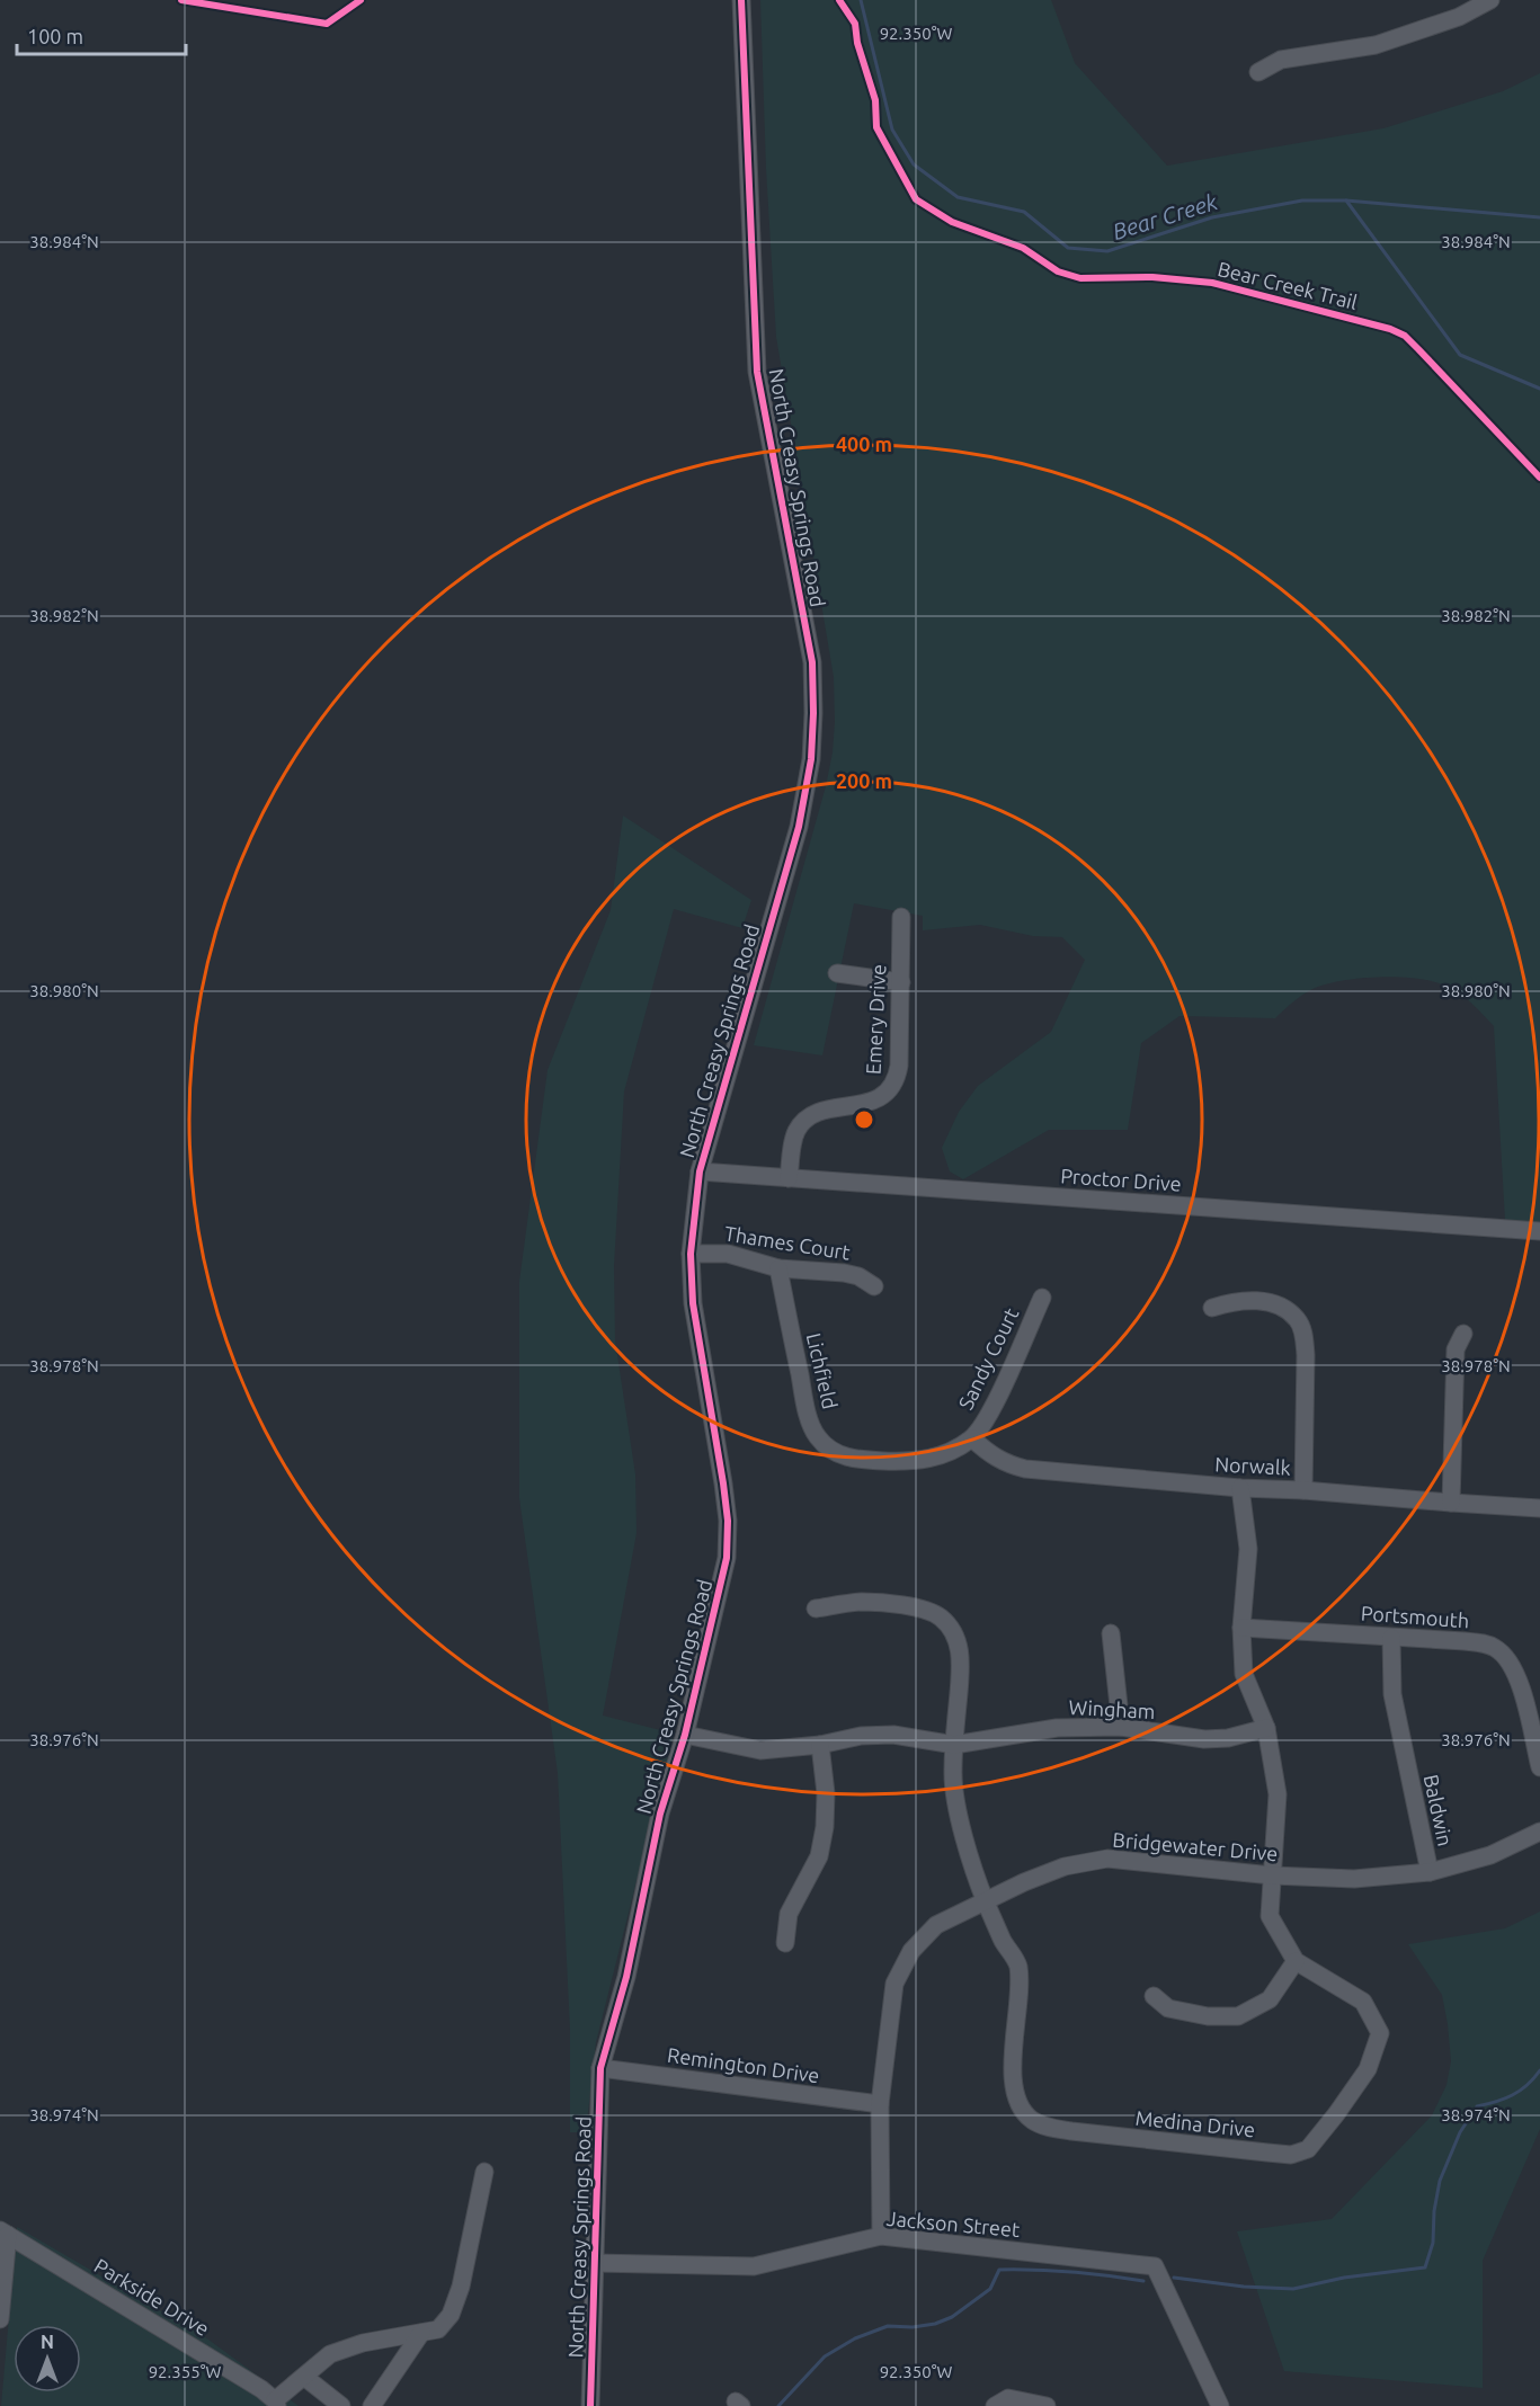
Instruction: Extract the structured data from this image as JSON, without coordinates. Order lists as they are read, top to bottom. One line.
{"streets":{"street":["North Creasy Springs Road","Emery Drive","Proctor Drive","Thames Court","Sandy Court","Lichfield","Norwalk","Portsmouth","Wingham","Baldwin","Bridgewater Drive","Remington Drive","Medina Drive","Jackson Street","Parkside Drive"],"cycle path":["Bear Creek Trail"]},"crossings":[["North Creasy Springs Road","Proctor Drive"],["North Creasy Springs Road","Thames Court"],["North Creasy Springs Road","Remington Drive"],["North Creasy Springs Road","Jackson Street"],["Emery Drive","Proctor Drive"],["Thames Court","Lichfield"],["Sandy Court","Lichfield"],["Sandy Court","Norwalk"],["Lichfield","Norwalk"],["Portsmouth","Baldwin"],["Wingham","Medina Drive"],["Baldwin","Bridgewater Drive"],["Bridgewater Drive","Remington Drive"],["Bridgewater Drive","Medina Drive"],["Bridgewater Drive","Jackson Street"]],"water":["Bear Creek"],"scale_bar":"100 m","north":"top","coordinates":["92.350°W","38.984°N","38.982°N","38.980°N","38.978°N","38.976°N","38.974°N","92.355°W"],"rings":["400 m","200 m"]}
